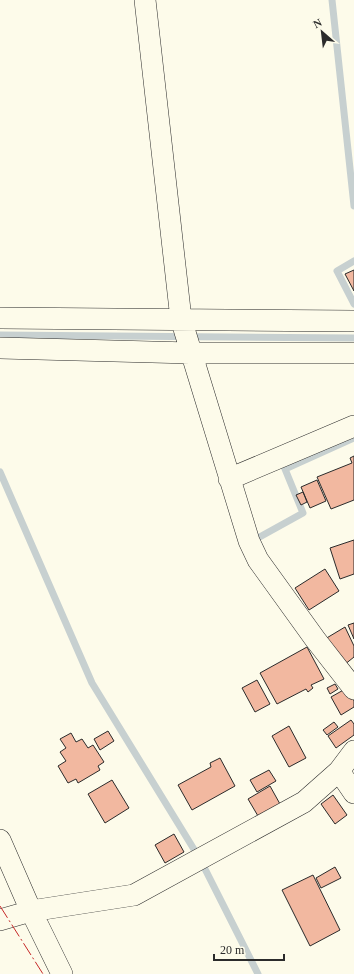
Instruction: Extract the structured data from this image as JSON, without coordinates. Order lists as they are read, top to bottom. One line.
{"scale_bar":"20 m","north":"top left"}
